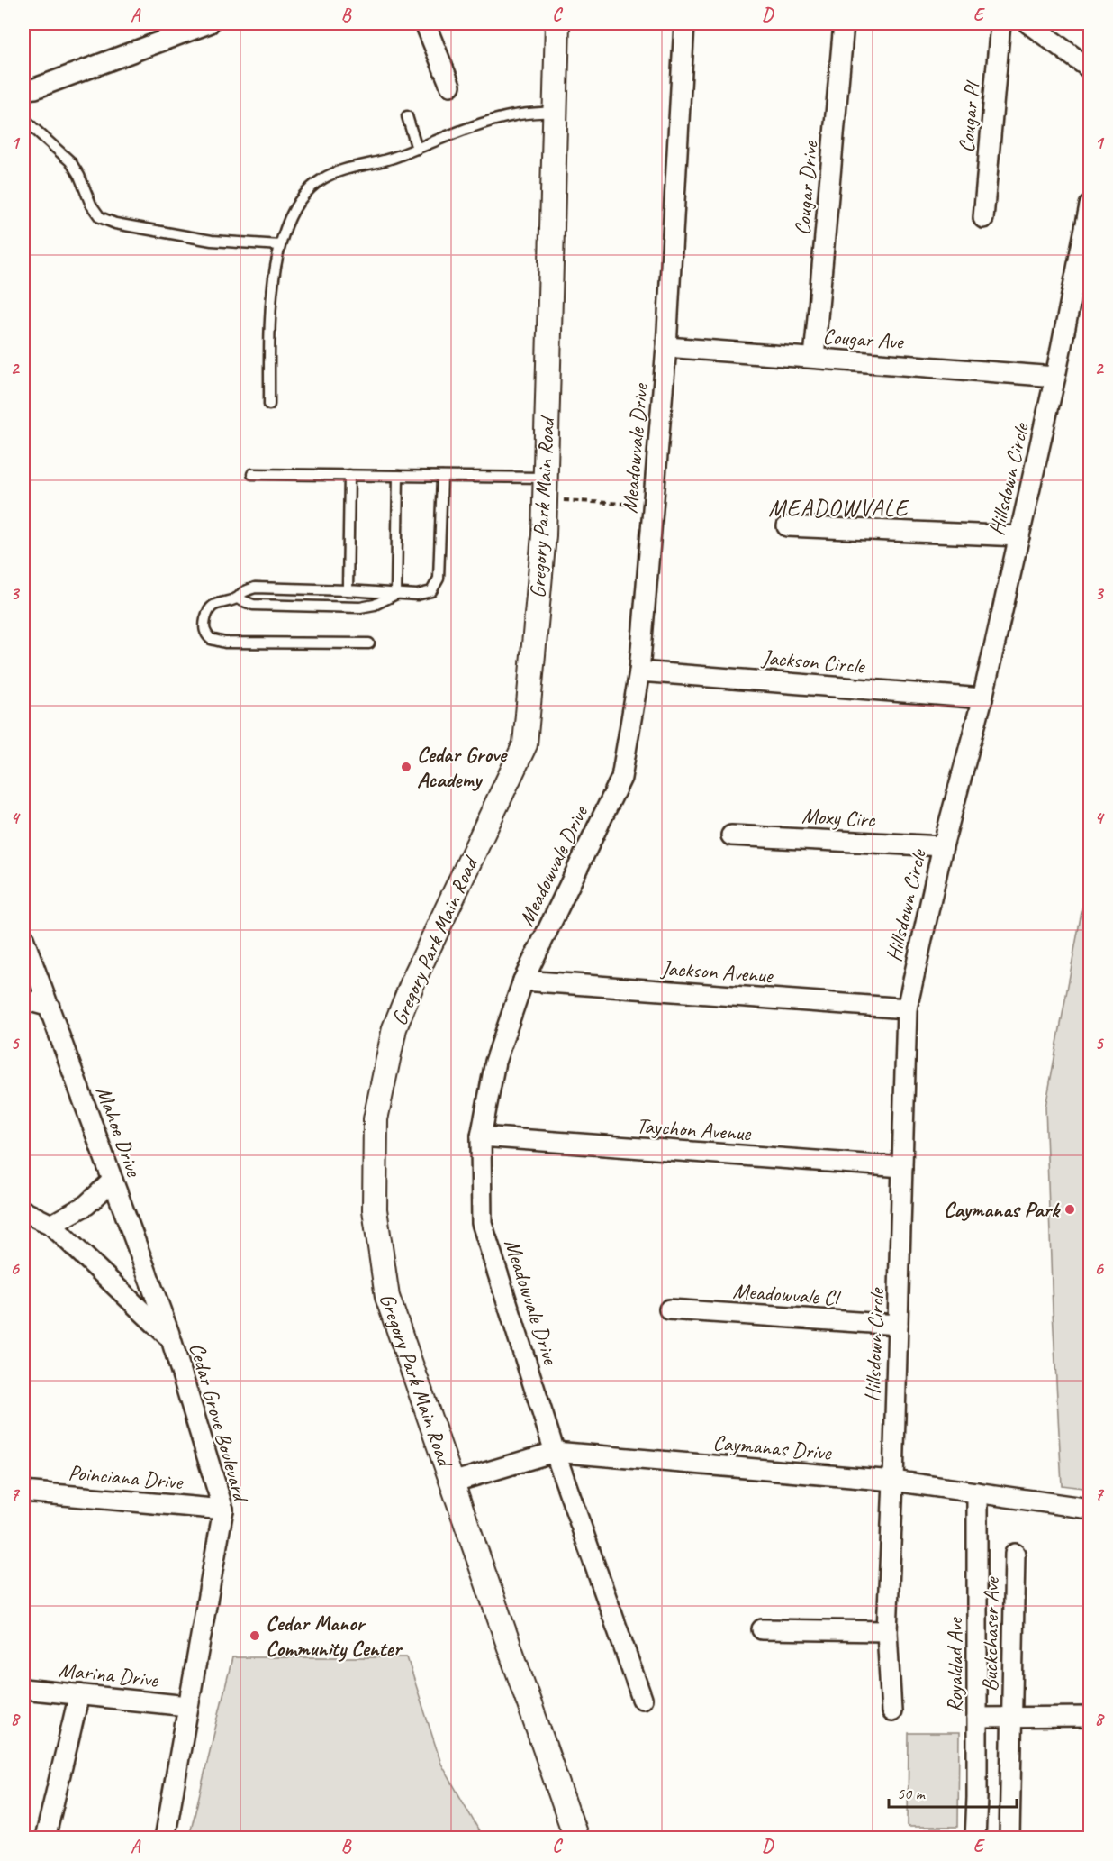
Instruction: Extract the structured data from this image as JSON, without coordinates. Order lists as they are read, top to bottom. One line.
{"streets":{"street":["Cougar Pl","Cougar Drive","Cougar Ave","Meadowvale Drive","Hillsdown Circle","Gregory Park Main Road","Jackson Circle","Moxy Circ","Jackson Avenue","Taychon Avenue","Mahoe Drive","Meadowvale Cl","Cedar Grove Boulevard","Caymanas Drive","Poinciana Drive","Buckchaser Ave","Royaldad Ave","Marina Drive"]},"crossings":[["Cougar Drive","Cougar Ave"],["Cougar Ave","Meadowvale Drive"],["Cougar Ave","Hillsdown Circle"],["Meadowvale Drive","Jackson Circle"],["Meadowvale Drive","Jackson Avenue"],["Meadowvale Drive","Taychon Avenue"],["Meadowvale Drive","Caymanas Drive"],["Hillsdown Circle","Jackson Circle"],["Hillsdown Circle","Moxy Circ"],["Hillsdown Circle","Jackson Avenue"],["Hillsdown Circle","Taychon Avenue"],["Hillsdown Circle","Meadowvale Cl"],["Hillsdown Circle","Caymanas Drive"],["Gregory Park Main Road","Caymanas Drive"],["Mahoe Drive","Cedar Grove Boulevard"],["Cedar Grove Boulevard","Poinciana Drive"],["Cedar Grove Boulevard","Marina Drive"],["Caymanas Drive","Royaldad Ave"]],"districts":["MEADOWVALE"],"places":["Cedar Grove Academy","Caymanas Park","Cedar Manor Community Center"],"scale_bar":"50 m","grid":{"columns":["A","B","C","D","E"],"rows":["1","2","3","4","5","6","7","8"]}}
